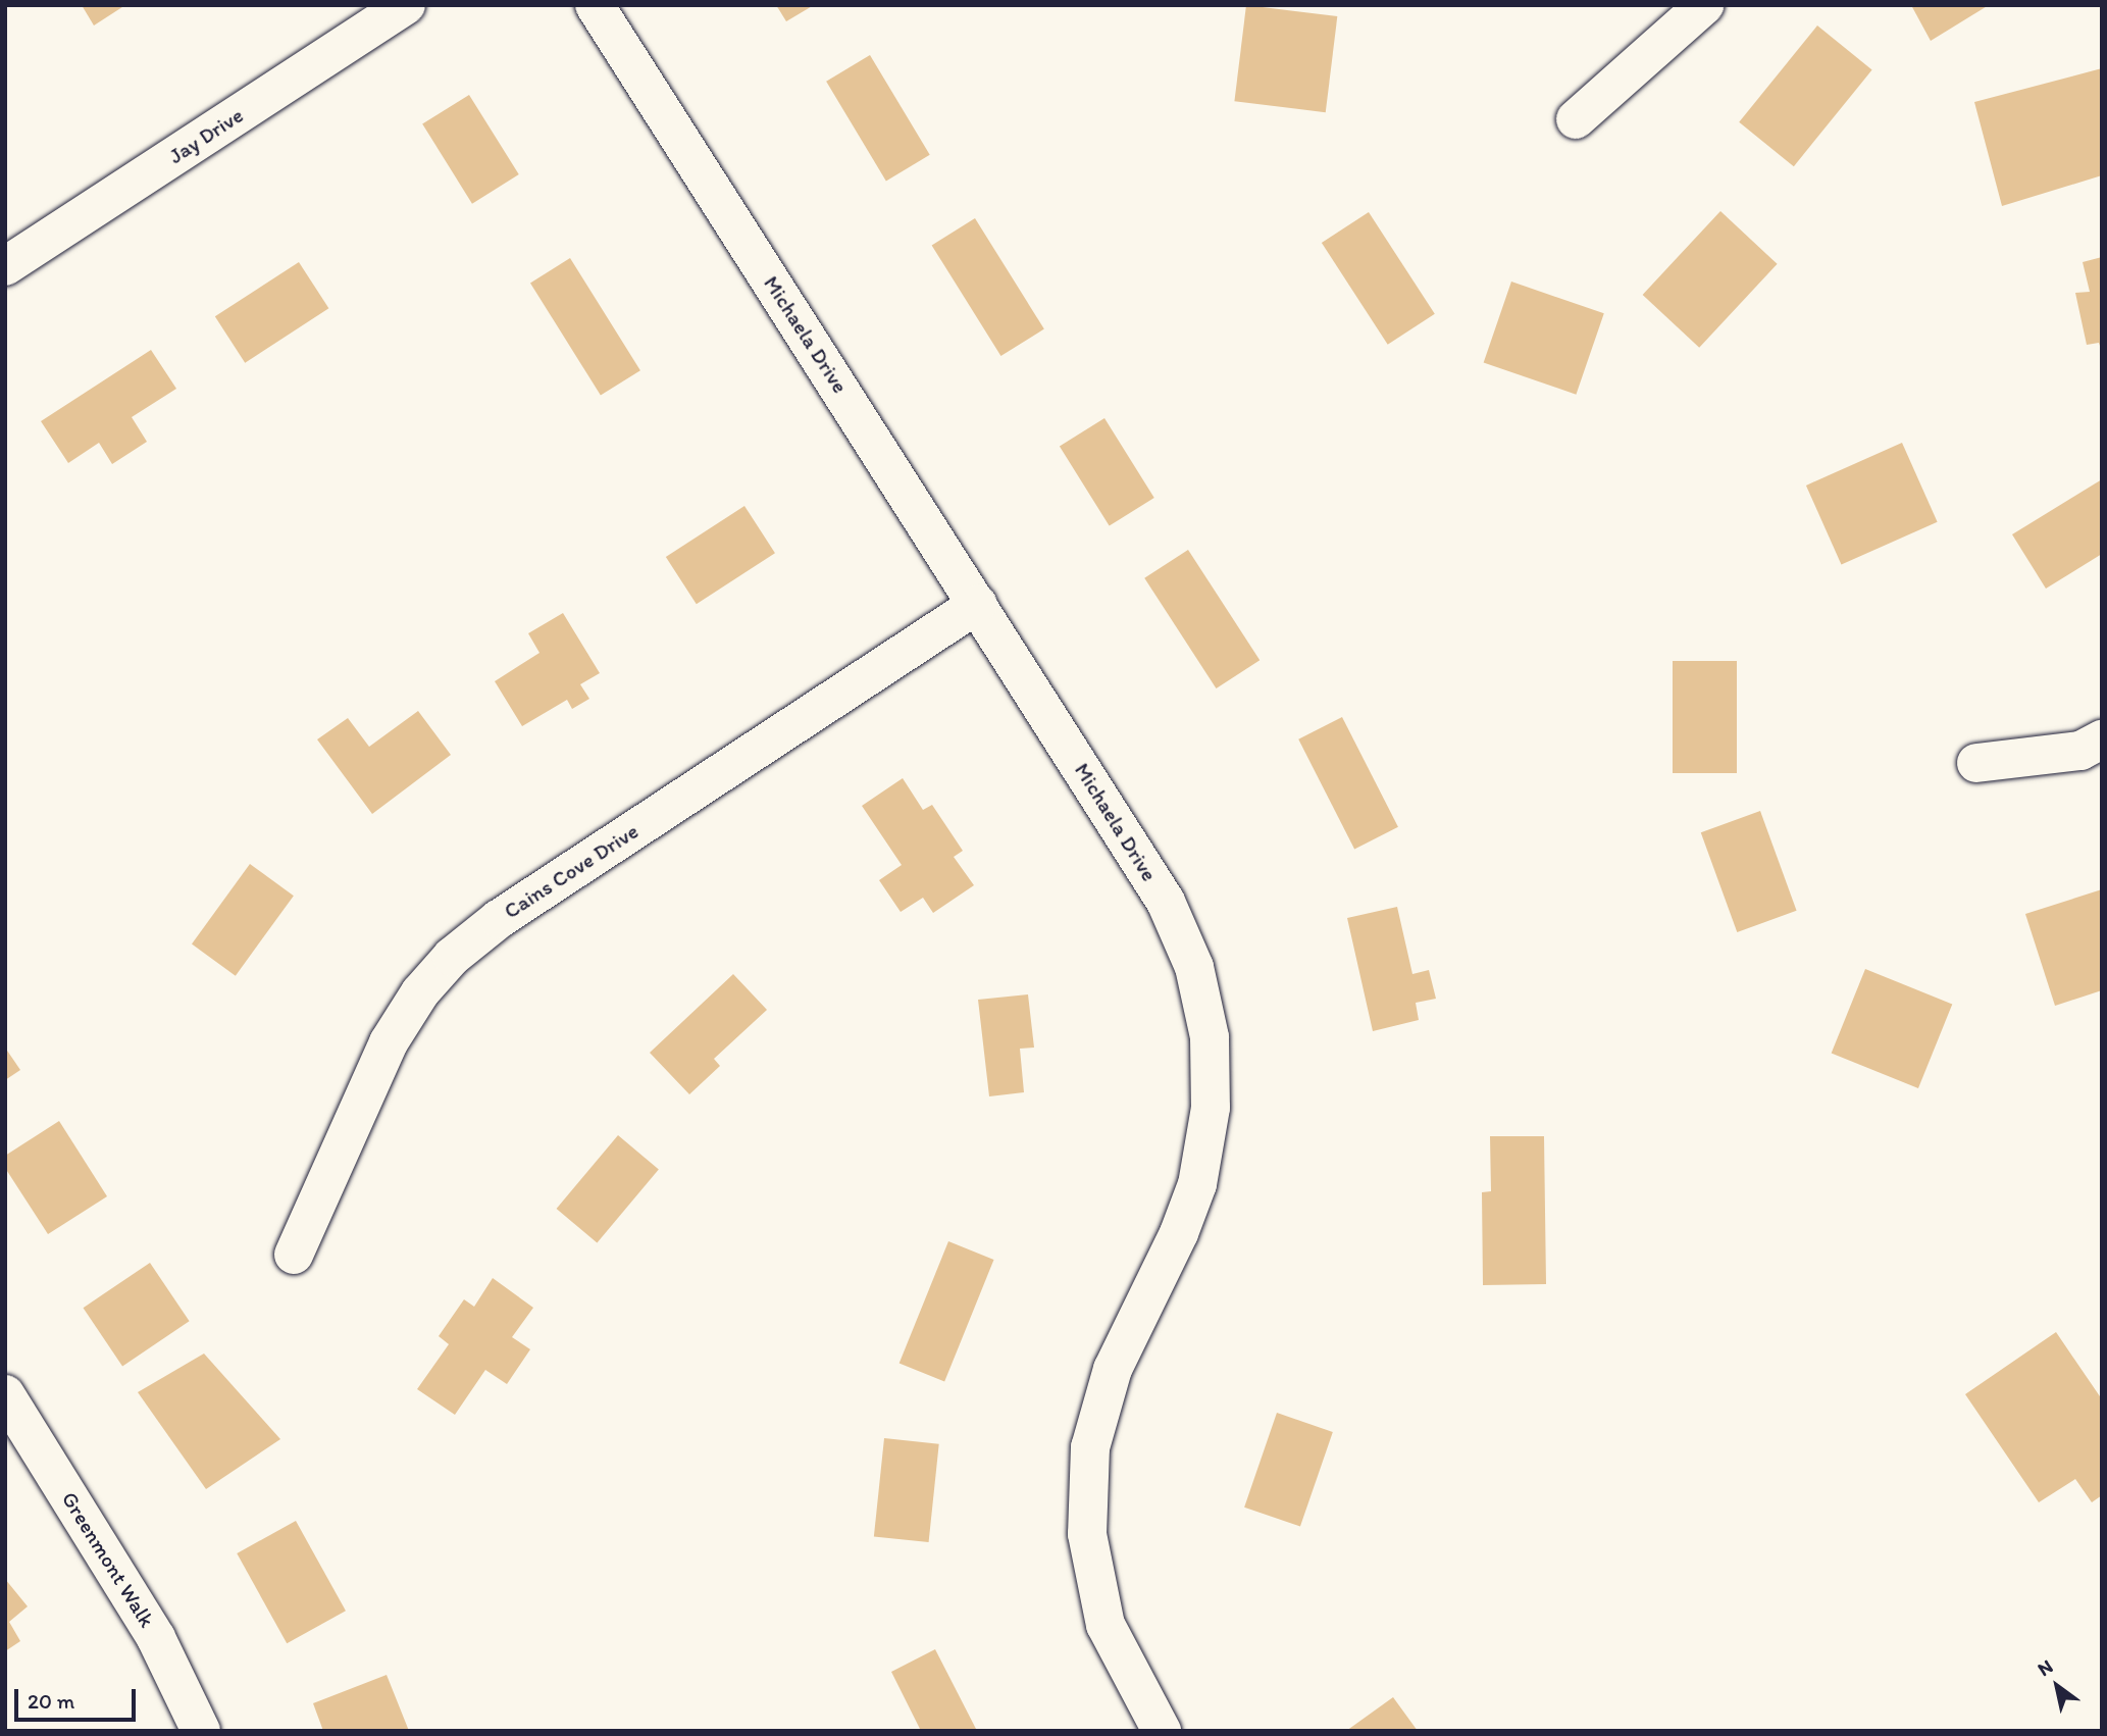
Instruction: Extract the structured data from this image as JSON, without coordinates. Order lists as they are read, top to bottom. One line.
{"streets":{"street":["Jay Drive","Michaela Drive","Cains Cove Drive","Greenmont Walk"]},"crossings":[["Michaela Drive","Cains Cove Drive"]],"scale_bar":"20 m","north":"top left"}
